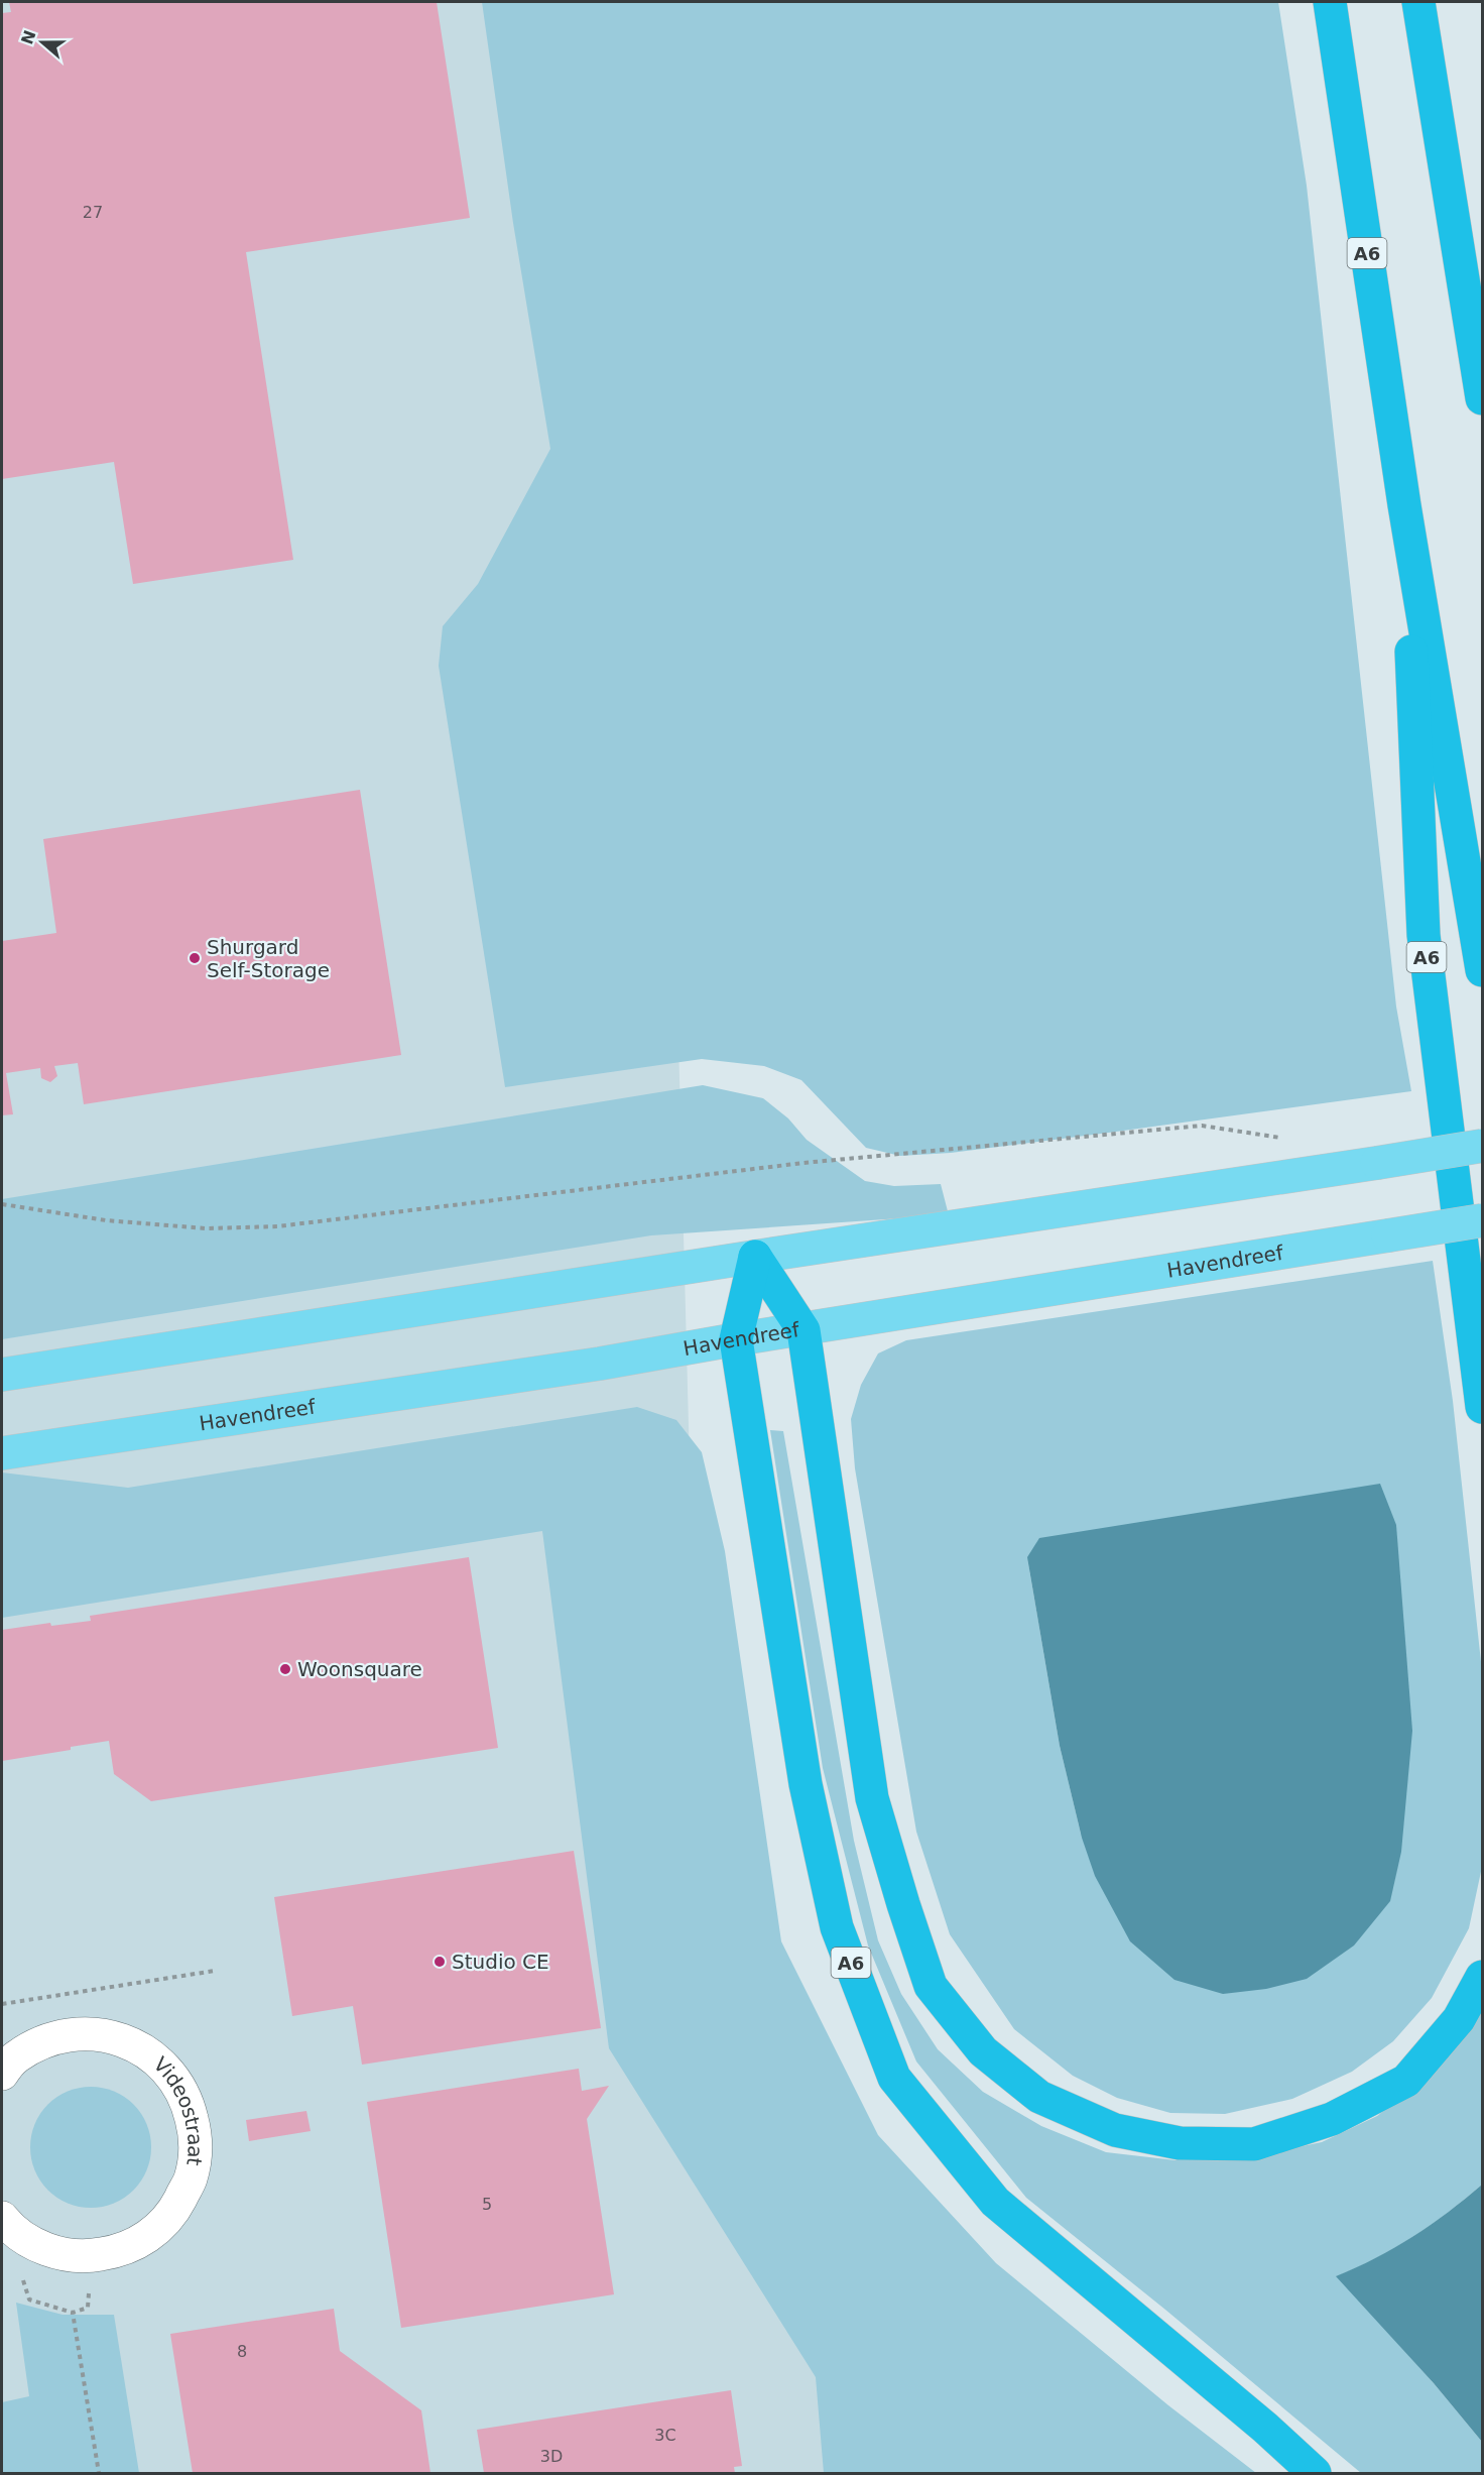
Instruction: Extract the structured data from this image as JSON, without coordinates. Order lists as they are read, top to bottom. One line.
{"streets":{"highway":["A6"],"main road":["Havendreef"],"street":["Videostraat"]},"crossings":[["A6","Havendreef"]],"places":["Shurgard Self-Storage","Woonsquare","Studio CE"],"house_numbers":["27","5","8","3C","3D"],"north":"left"}
